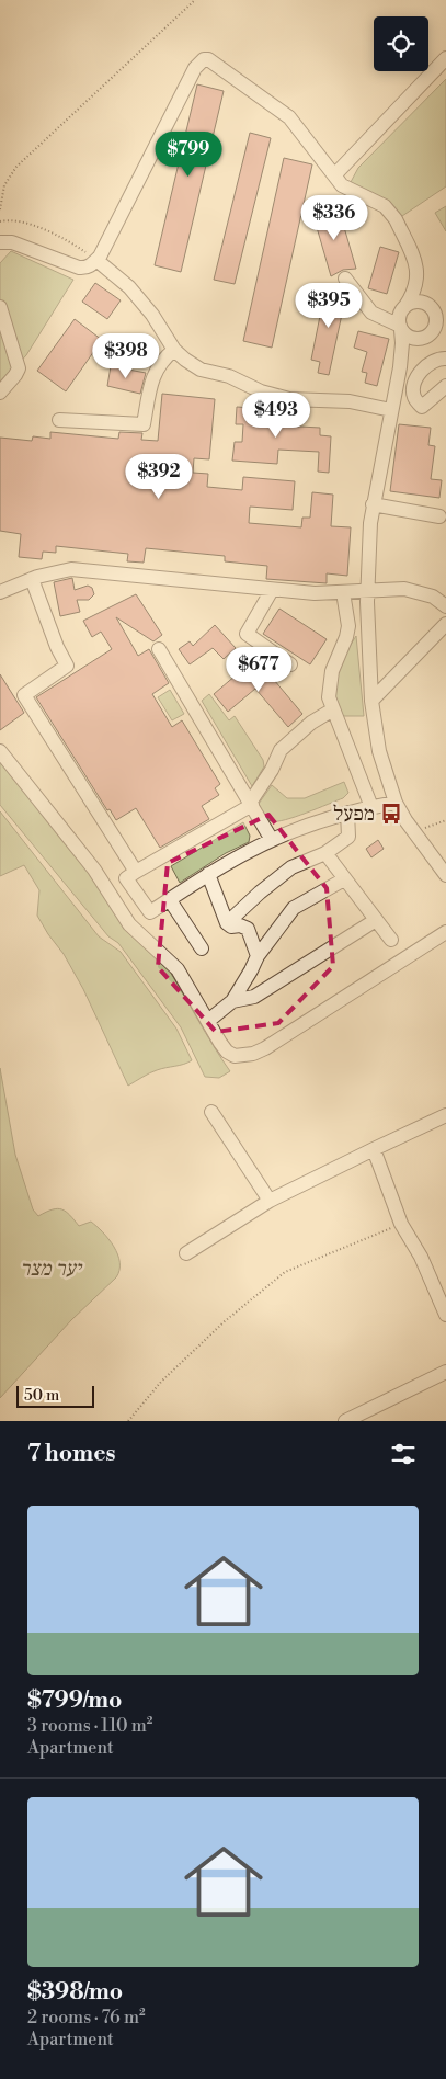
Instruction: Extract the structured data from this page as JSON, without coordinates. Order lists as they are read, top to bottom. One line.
{"parks":["יער מצר"],"places":{"bus stop":["מפעל"]},"scale_bar":"50 m","page":{"price":["$799","$336","$395","$398","$493","$392","$677"],"scale":"50 m","heading":"7 homes","list":[{"name":"$799/mo","note":"3 rooms · 110 m² · Apartment"},{"name":"$398/mo","note":"2 rooms · 76 m² · Apartment"}]}}
